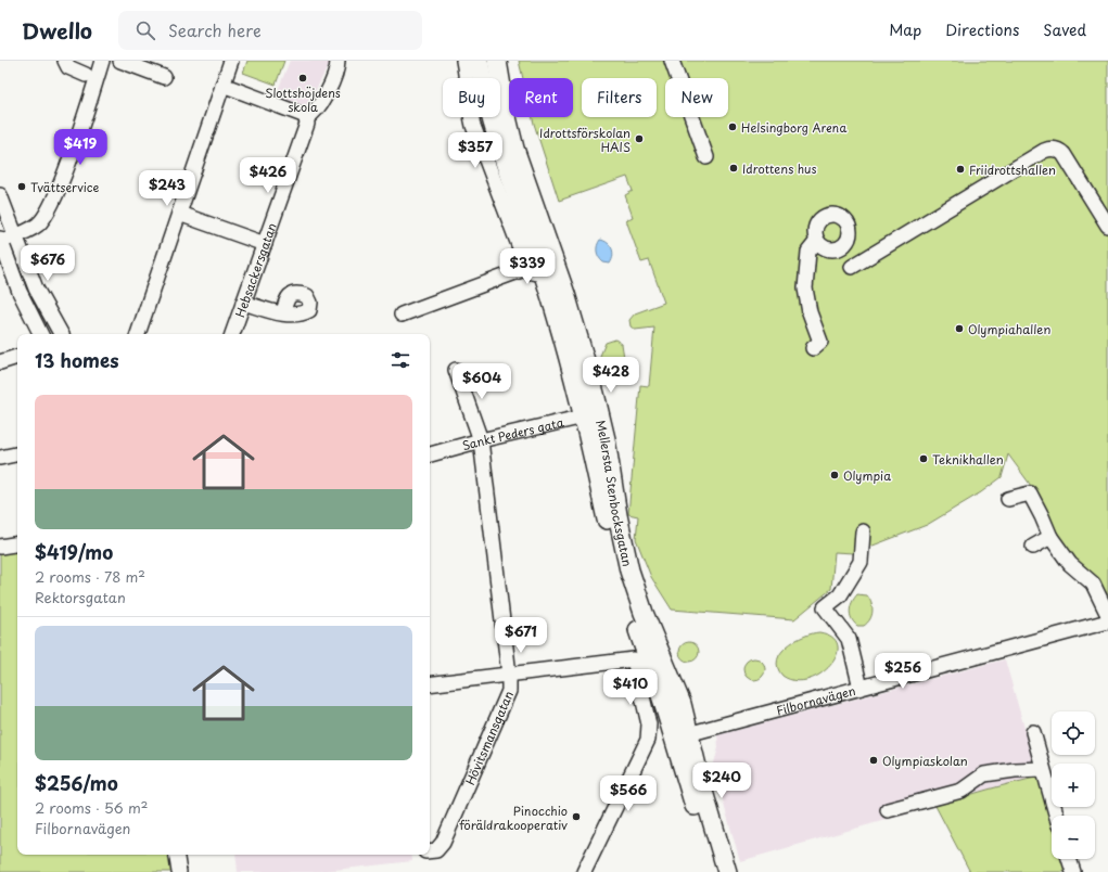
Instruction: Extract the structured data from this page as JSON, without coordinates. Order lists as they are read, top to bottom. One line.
{"streets":{"main road":["Mellersta Stenbocksgatan"],"street":["Hebsackersgatan","Sankt Peders gata","Filbornavägen","Hövitsmansgatan"]},"crossings":[["Sankt Peders gata","Mellersta Stenbocksgatan"],["Sankt Peders gata","Hövitsmansgatan"],["Mellersta Stenbocksgatan","Filbornavägen"]],"places":["Slottshöjdens skola","Helsingborg Arena","Idrottsförskolan HAIS","Idrottens hus","Friidrottshallen","Tvättservice","Olympiahallen","Teknikhallen","Olympia","Olympiaskolan","Pinocchio föräldrakooperativ"],"page":{"header":"Dwello","search":"Search here","nav":["Map","Directions","Saved"],"chip":["Buy","Rent","Filters","New"],"price":["$419","$357","$426","$243","$676","$339","$428","$604","$671","$256","$410","$240","$566"],"heading":"13 homes","list":[{"name":"$419/mo","note":"2 rooms · 78 m² · Rektorsgatan"},{"name":"$256/mo","note":"2 rooms · 56 m² · Filbornavägen"}],"map_buttons":["+","−"]}}
